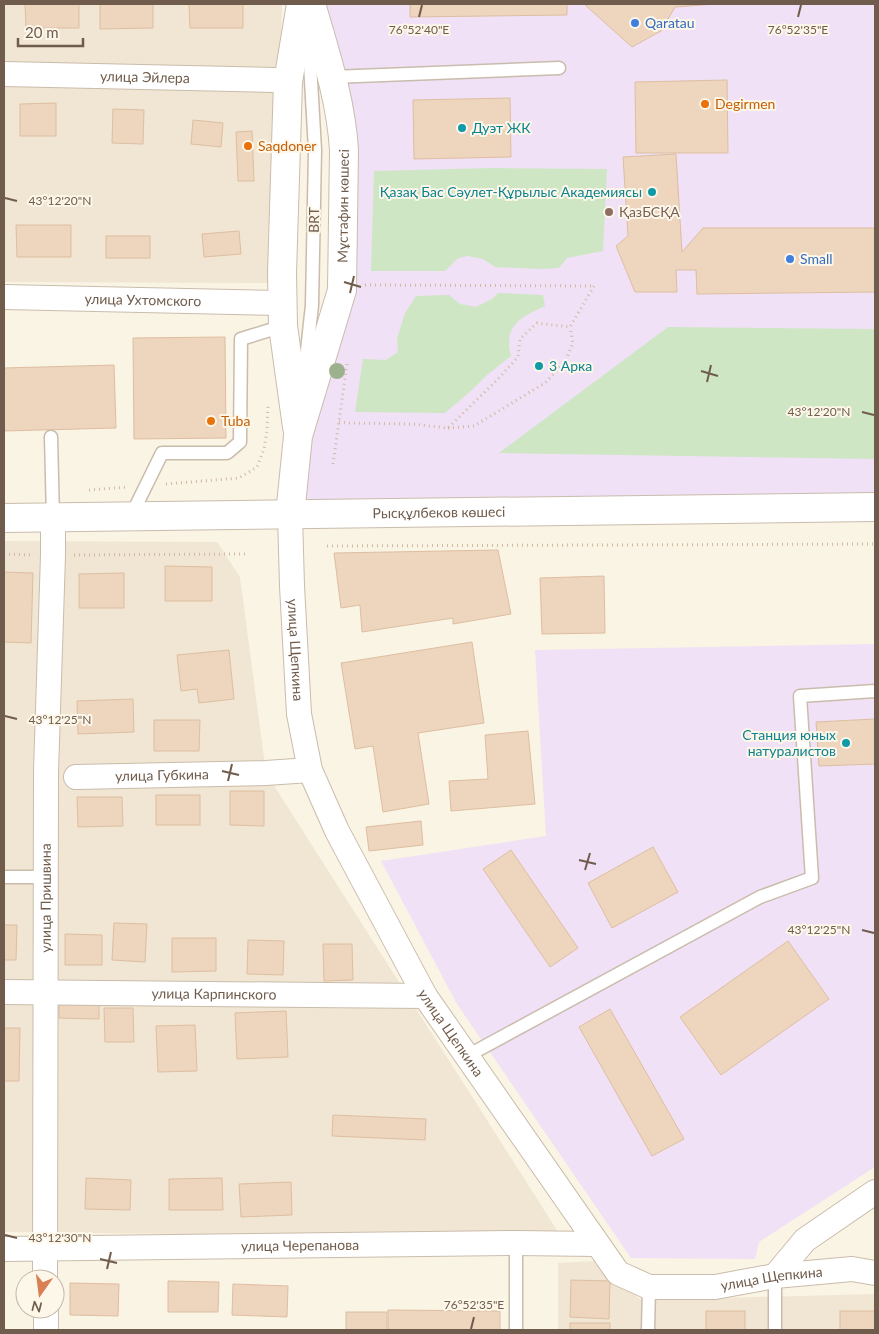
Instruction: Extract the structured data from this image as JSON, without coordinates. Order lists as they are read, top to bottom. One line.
{"streets":{"street":["улица Эйлера","Мұстафин көшесі","улица Ухтомского","Рысқұлбеков көшесі","улица Щепкина","улица Губкина","улица Пришвина","улица Карпинского","улица Черепанова"],"lane":["BRT"]},"crossings":[["улица Эйлера","Мұстафин көшесі"],["Мұстафин көшесі","BRT"],["Мұстафин көшесі","улица Ухтомского"],["Мұстафин көшесі","Рысқұлбеков көшесі"],["Мұстафин көшесі","улица Щепкина"],["Рысқұлбеков көшесі","улица Щепкина"],["Рысқұлбеков көшесі","улица Пришвина"],["улица Щепкина","улица Губкина"],["улица Щепкина","улица Карпинского"],["улица Щепкина","улица Черепанова"],["улица Пришвина","улица Карпинского"],["улица Пришвина","улица Черепанова"]],"places":["Qaratau","Degirmen","Дуэт ЖК","Saqdoner","Қазақ Бас Сәулет-Құрылыс Академиясы","ҚазБСҚА","Small","3 Арка","Tuba","Станция юных натуралистов"],"scale_bar":"20 m","north":"bottom","coordinates":["76°52'40\"E","76°52'35\"E","43°12'20\"N","43°12'25\"N","43°12'30\"N"]}
